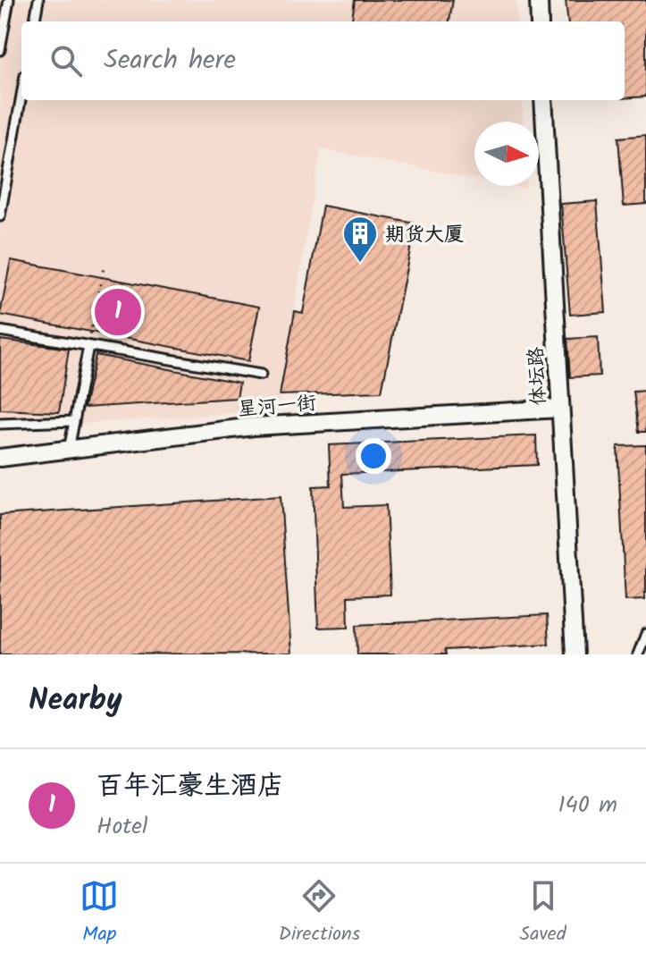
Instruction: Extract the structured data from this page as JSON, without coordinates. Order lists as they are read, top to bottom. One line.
{"streets":{"street":["体坛路","星河一街"]},"crossings":[["体坛路","星河一街"]],"places":{"building":["期货大厦"]},"north":"right","page":{"search":"Search here","pins":"1","heading":"Nearby","list":[{"mark":"1","name":"百年汇豪生酒店","note":"Hotel","value":"140 m"}],"nav":["Map","Directions","Saved"]}}
